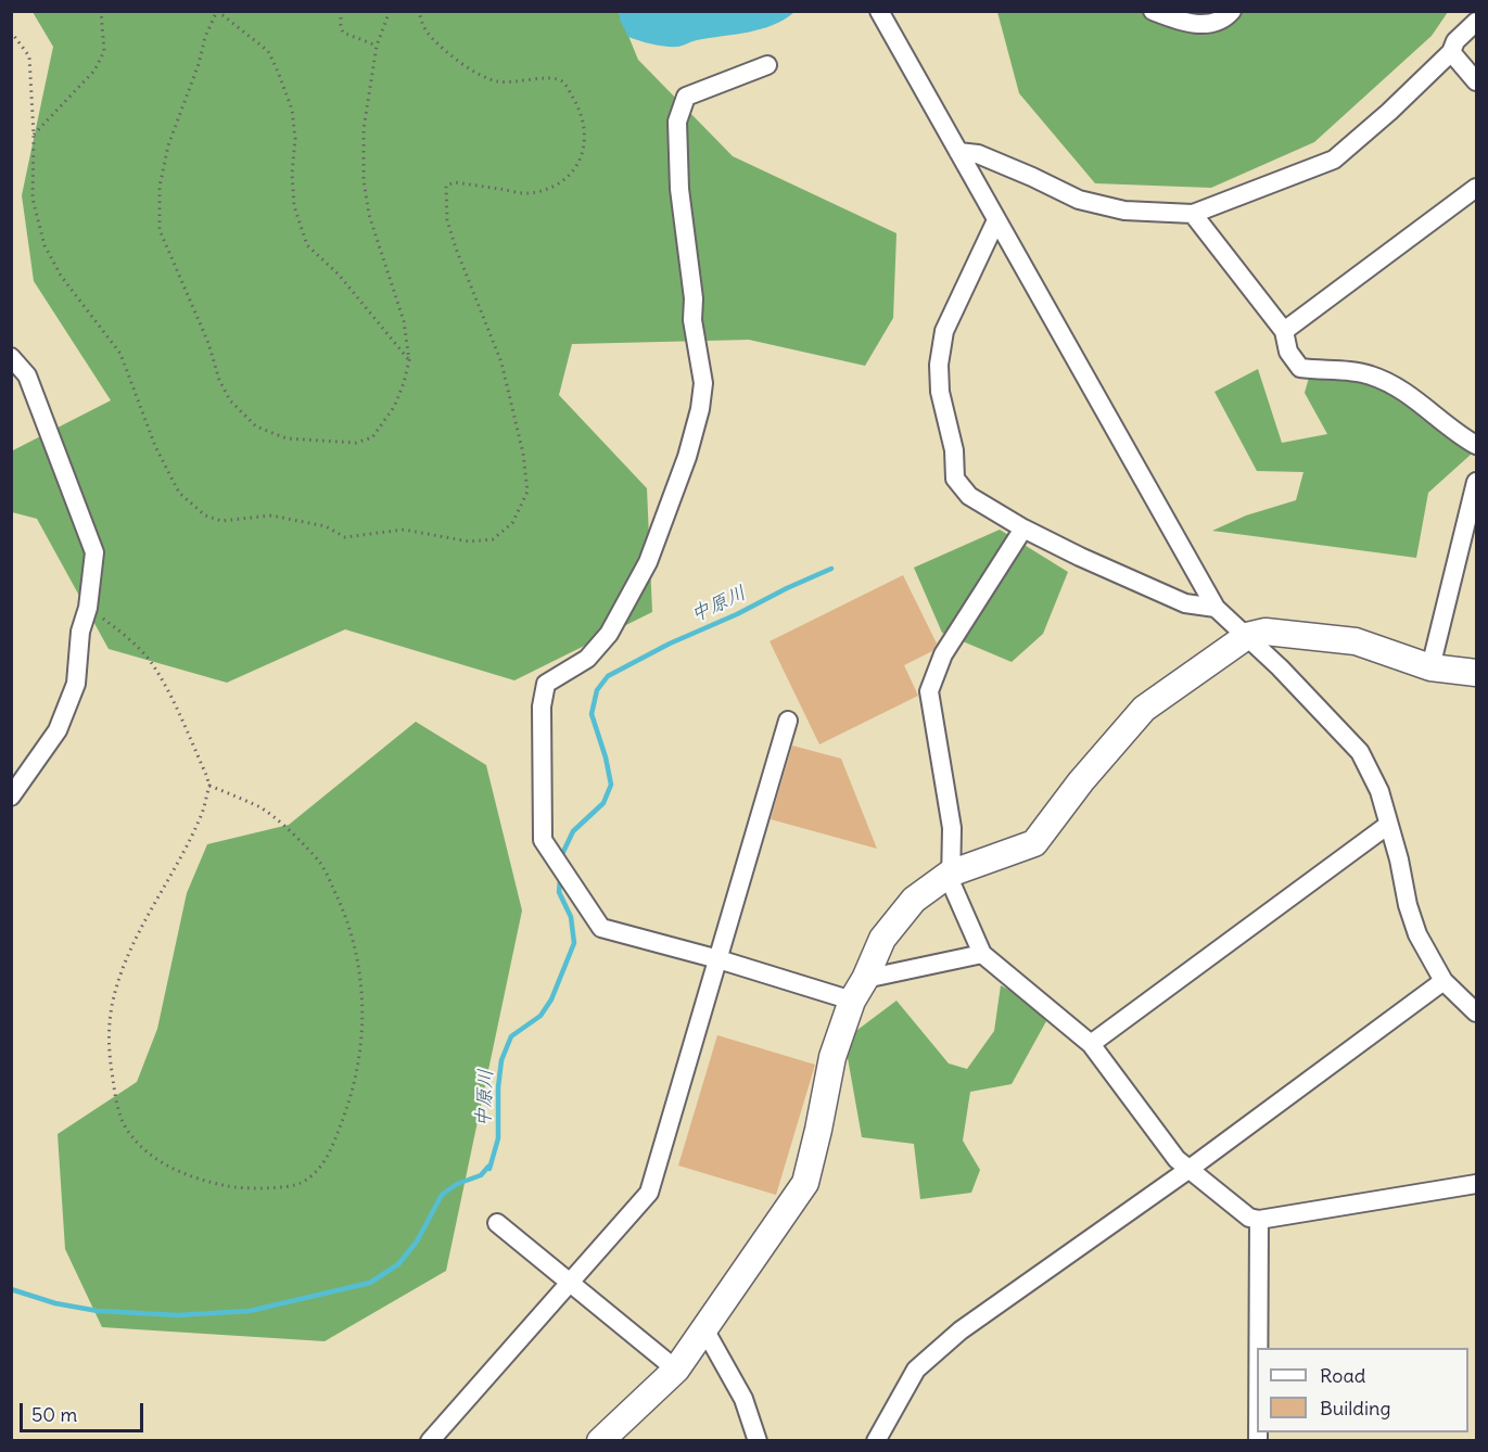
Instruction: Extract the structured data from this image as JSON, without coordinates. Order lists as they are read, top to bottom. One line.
{"water":["中原川"],"legend":["Road","Building"],"scale_bar":"50 m"}
